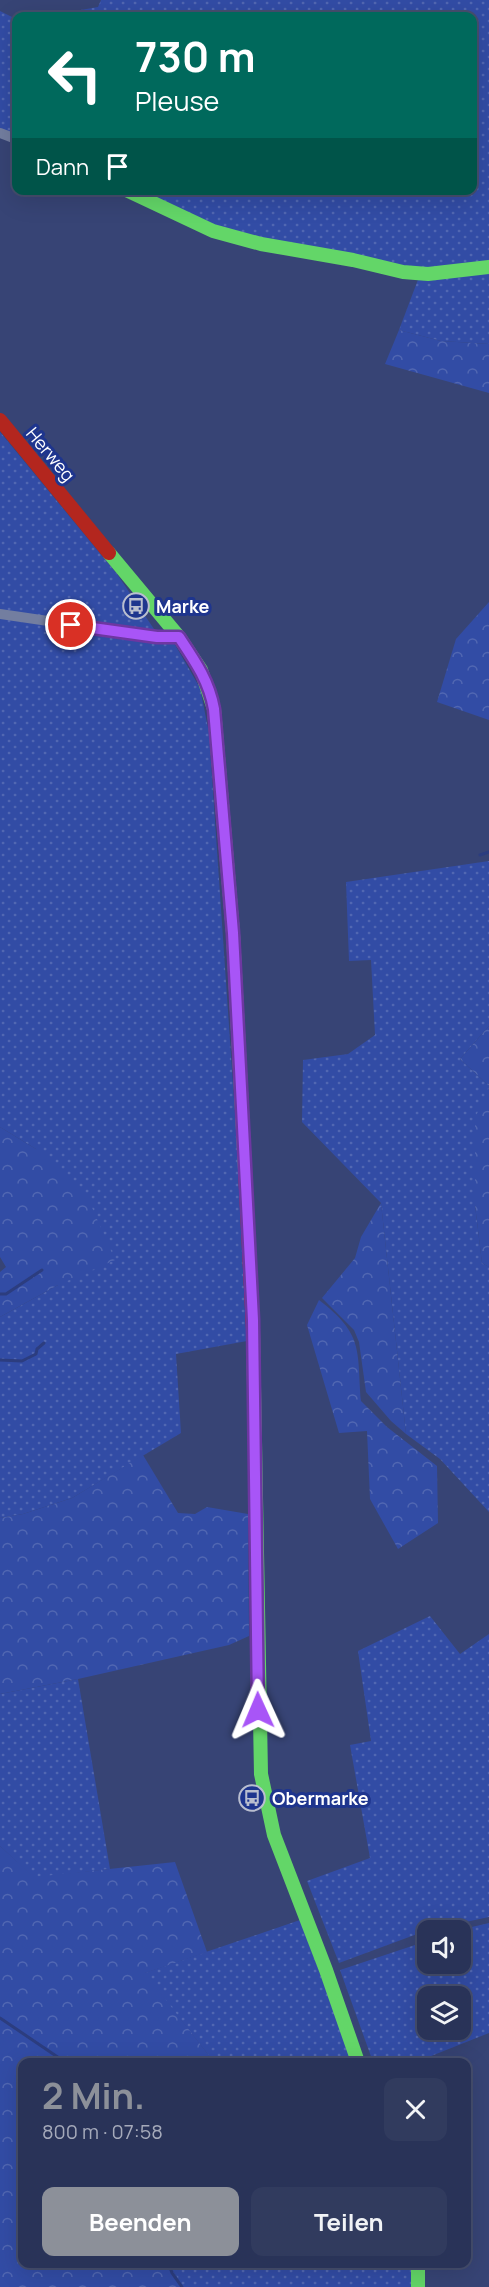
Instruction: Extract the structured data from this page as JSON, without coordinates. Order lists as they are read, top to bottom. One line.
{"streets":{"main road":["Herweg"]},"places":{"bus stop":["Marke","Obermarke"]},"page":{"turn":["730 m","Pleuse"],"then":"Dann","heading":["2 Min.","800 m · 07:58"],"buttons":["Beenden","Teilen"]}}
